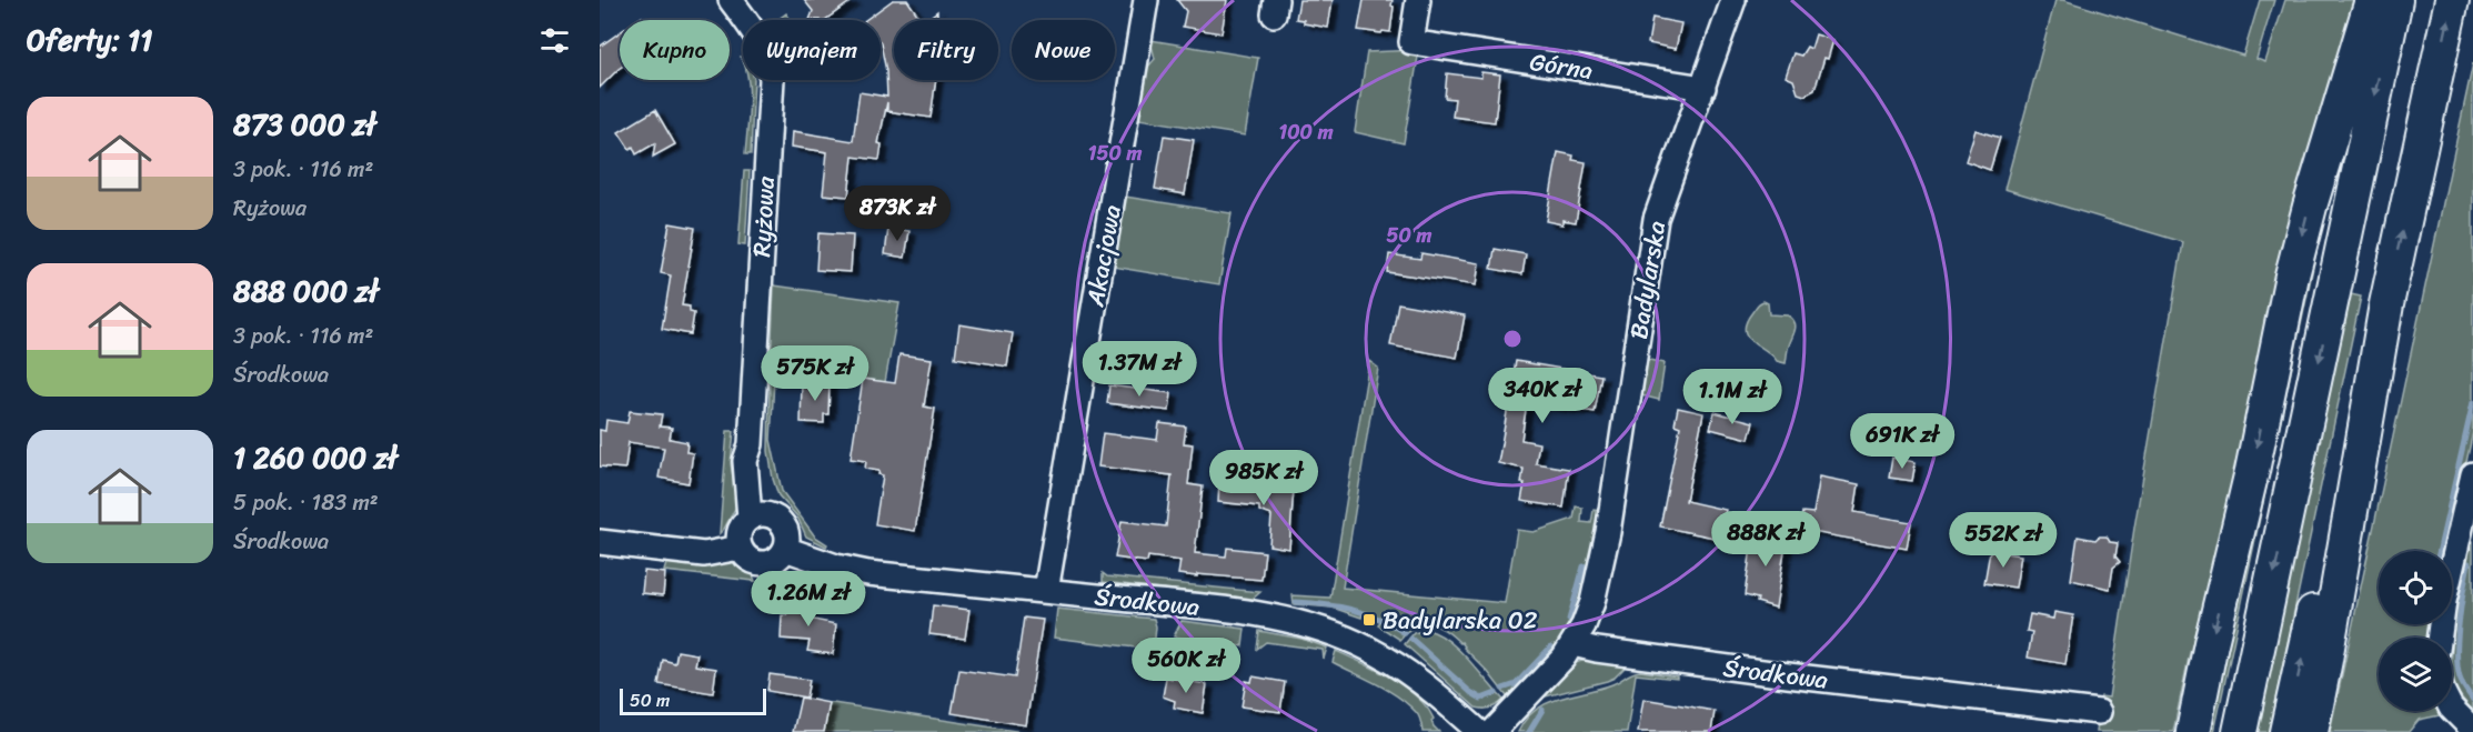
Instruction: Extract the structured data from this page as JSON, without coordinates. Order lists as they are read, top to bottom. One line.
{"streets":{"street":["Górna","Ryżowa","Akacjowa","Badylarska","Środkowa"]},"crossings":[["Górna","Badylarska"],["Ryżowa","Środkowa"],["Akacjowa","Środkowa"],["Badylarska","Środkowa"]],"places":{"transit":["Badylarska 02"]},"scale_bar":"50 m","page":{"heading":"Oferty: 11","chip":["Kupno","Wynajem","Filtry","Nowe"],"list":[{"name":"873 000 zł","note":"3 pok. · 116 m² · Ryżowa"},{"name":"888 000 zł","note":"3 pok. · 116 m² · Środkowa"},{"name":"1 260 000 zł","note":"5 pok. · 183 m² · Środkowa"}],"price":["873K zł","1.37M zł","575K zł","340K zł","1.1M zł","691K zł","985K zł","888K zł","552K zł","1.26M zł","560K zł"],"scale":"50 m"},"rings":["100 m","150 m","50 m"]}
